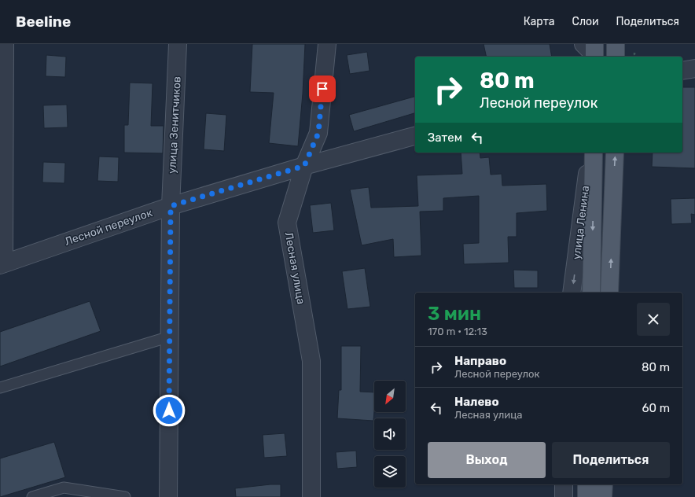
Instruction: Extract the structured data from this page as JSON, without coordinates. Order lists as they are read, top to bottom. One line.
{"streets":{"main road":["улица Ленина"],"street":["улица Зенитчиков","Лесной переулок","Лесная улица"]},"crossings":[["улица Зенитчиков","Лесной переулок"],["Лесной переулок","Лесная улица"]],"one_way":["улица Ленина"],"north":"bottom left","page":{"header":"Beeline","nav":["Карта","Слои","Поделиться"],"turn":["80 m","Лесной переулок"],"then":"Затем","heading":["3 мин","170 m · 12:13"],"list":[{"name":"Направо","note":"Лесной переулок","value":"80 m"},{"name":"Налево","note":"Лесная улица","value":"60 m"}],"buttons":["Выход","Поделиться"]}}
